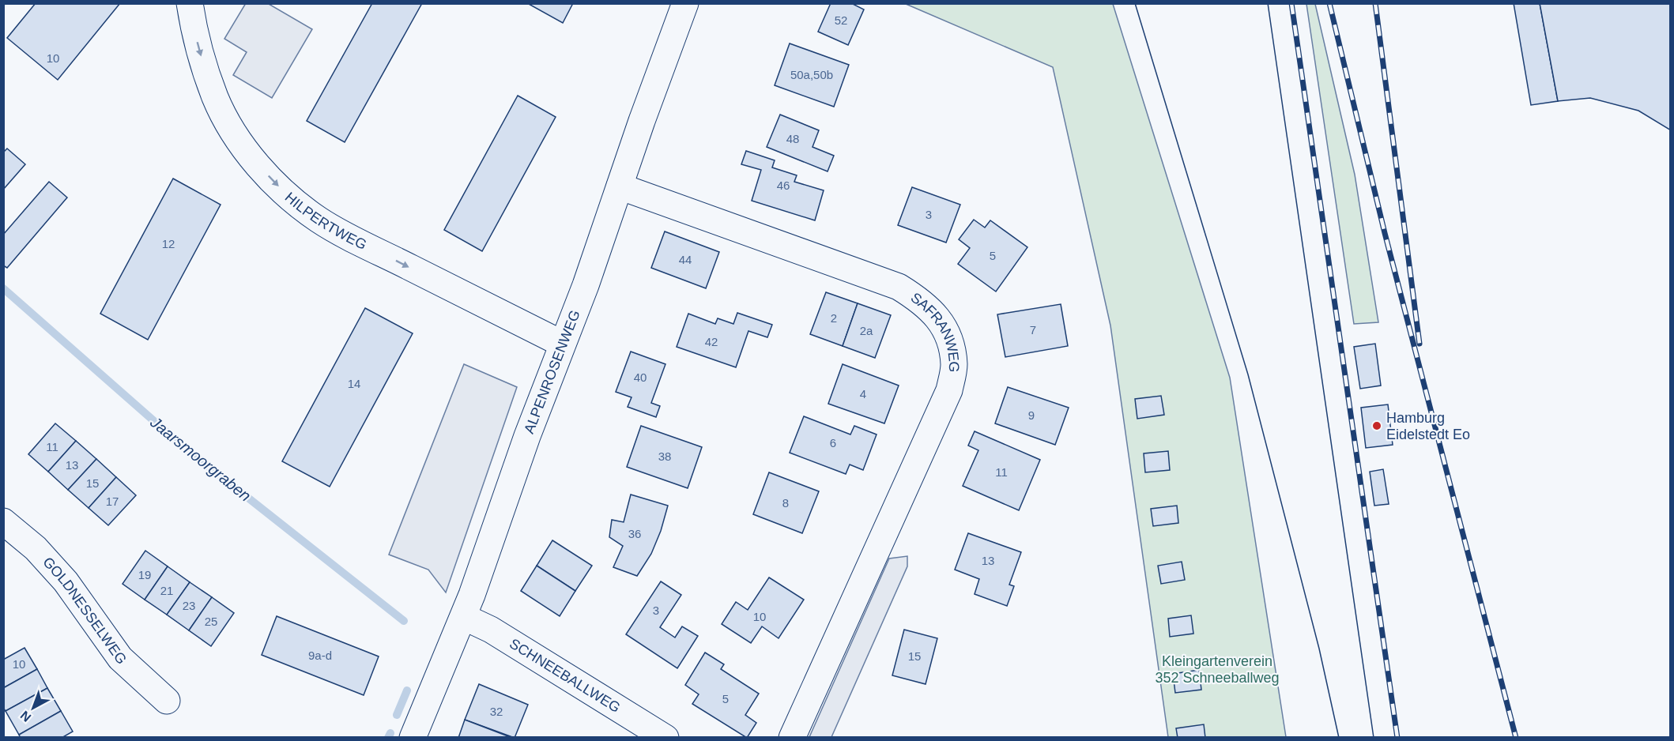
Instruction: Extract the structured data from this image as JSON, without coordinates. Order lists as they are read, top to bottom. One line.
{"streets":{"street":["HILPERTWEG","SAFRANWEG","ALPENROSENWEG","GOLDNESSELWEG","SCHNEEBALLWEG"]},"crossings":[["HILPERTWEG","ALPENROSENWEG"],["SAFRANWEG","ALPENROSENWEG"],["ALPENROSENWEG","SCHNEEBALLWEG"]],"one_way":["HILPERTWEG"],"water":["Jaarsmoorgraben"],"parks":["Kleingartenverein 352 Schneeballweg"],"places":["Hamburg Eidelstedt Eo"],"house_numbers":["52","10","50a,50b","48","46","3","12","5","44","2","7","2a","42","40","14","4","9","6","11","38","13","11","15","17","8","36","13","19","21","23","3","10","25","9a-d","15","10","5","32"],"north":"bottom left"}
